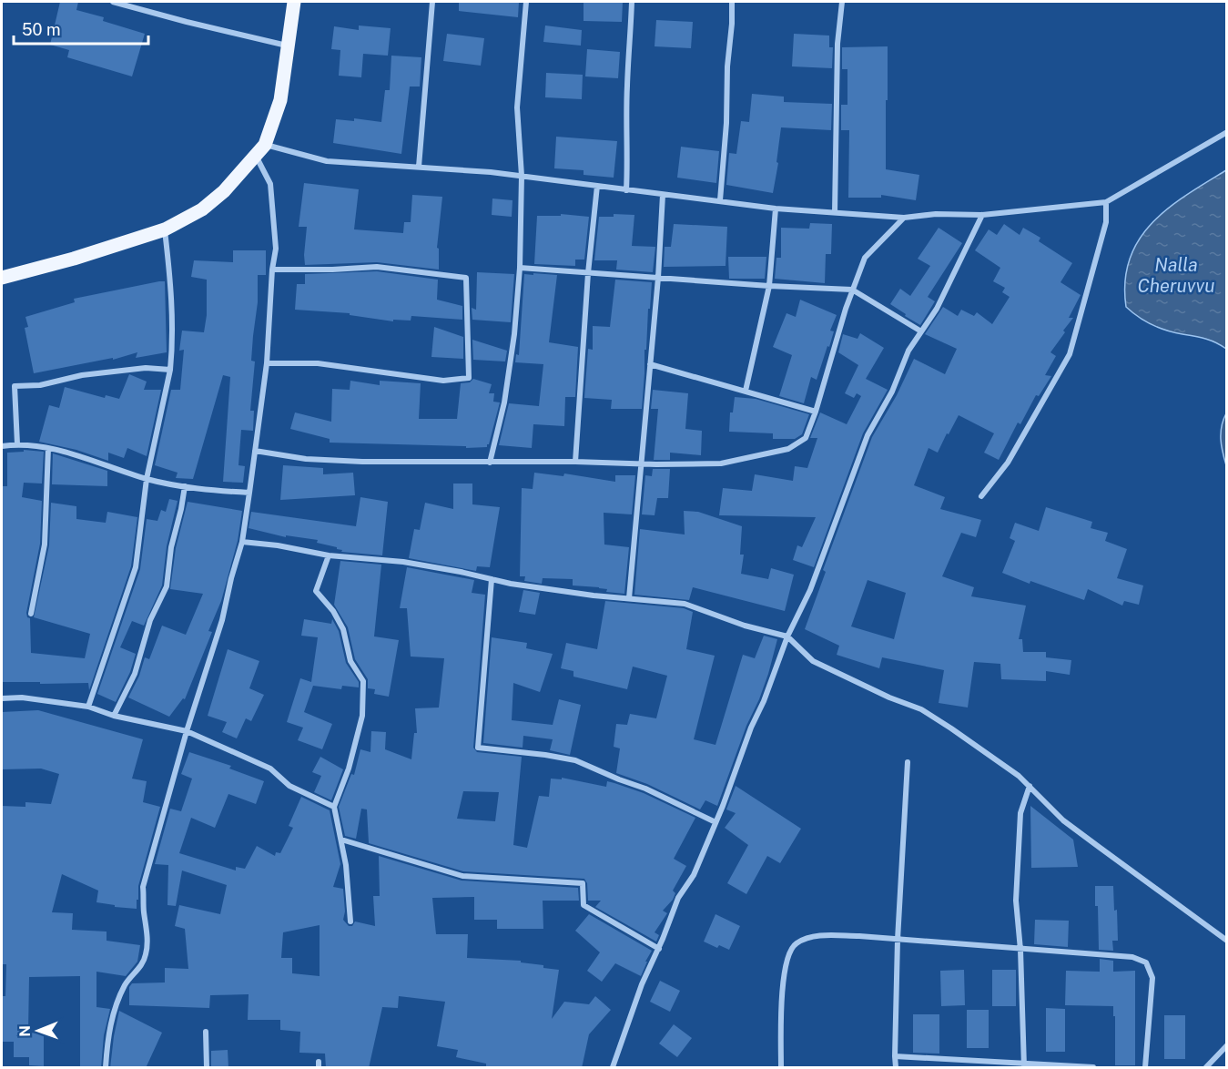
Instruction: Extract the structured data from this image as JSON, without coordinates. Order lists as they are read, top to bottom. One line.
{"water":["Nalla Cheruvvu"],"scale_bar":"50 m","north":"left"}
